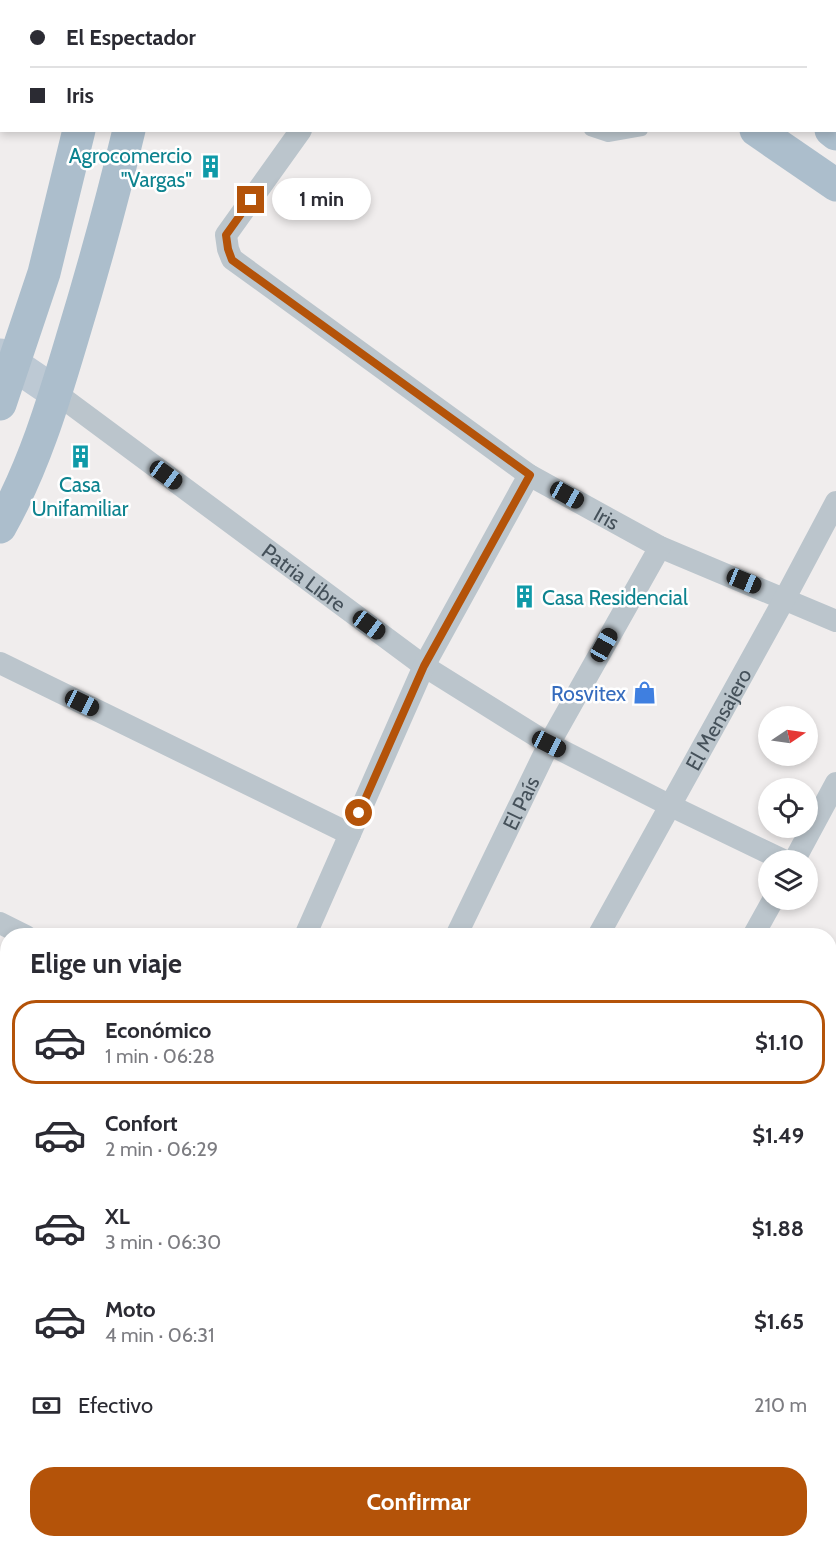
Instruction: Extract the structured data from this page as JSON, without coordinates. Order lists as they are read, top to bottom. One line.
{"streets":{"street":["Iris","Patria Libre","El Mensajero","El País"]},"crossings":[["Iris","El Mensajero"],["Iris","El País"],["Patria Libre","El Mensajero"],["Patria Libre","El País"]],"places":{"building":["Agrocomercio \"Vargas\"","Casa Unifamiliar","Casa Residencial"],"shop":["Rosvitex"]},"north":"right","page":{"banner":["El Espectador","Iris"],"bubble":"1 min","heading":"Elige un viaje","list":[{"name":"Económico","note":"1 min · 06:28","value":"$1.10"},{"name":"Confort","note":"2 min · 06:29","value":"$1.49"},{"name":"XL","note":"3 min · 06:30","value":"$1.88"},{"name":"Moto","note":"4 min · 06:31","value":"$1.65"}],"pay":["Efectivo","210 m"],"buttons":"Confirmar"}}
